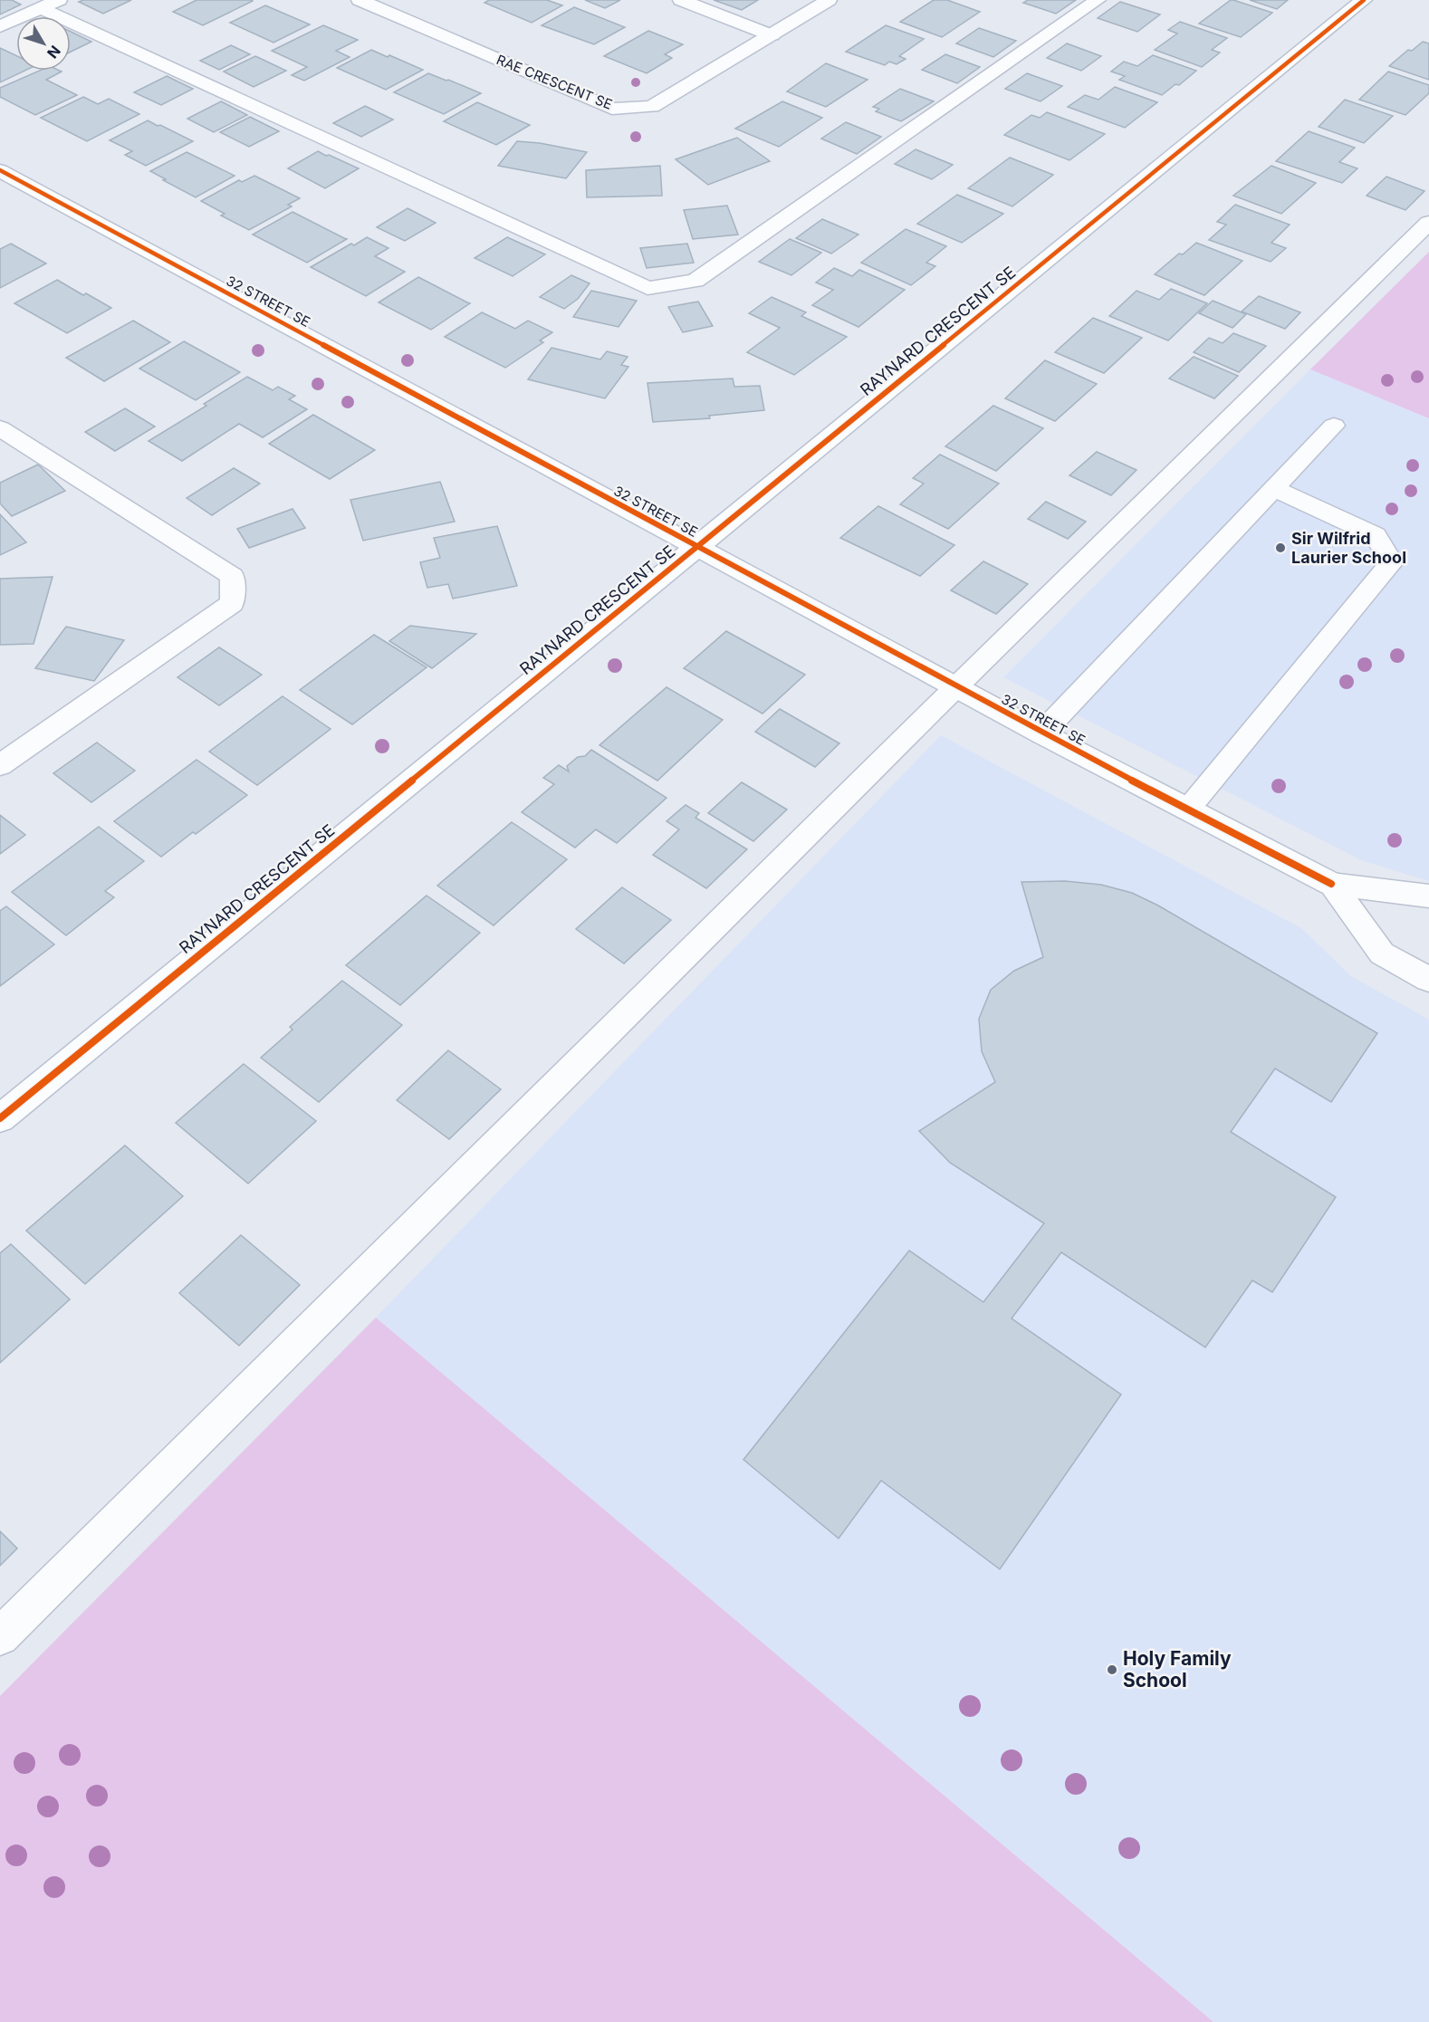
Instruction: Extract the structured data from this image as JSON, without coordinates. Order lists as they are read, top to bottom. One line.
{"streets":{"street":["RAE CRESCENT SE","32 STREET SE","RAYNARD CRESCENT SE"]},"crossings":[["32 STREET SE","RAYNARD CRESCENT SE"]],"places":["Sir Wilfrid Laurier School","Holy Family School"],"north":"bottom right"}
